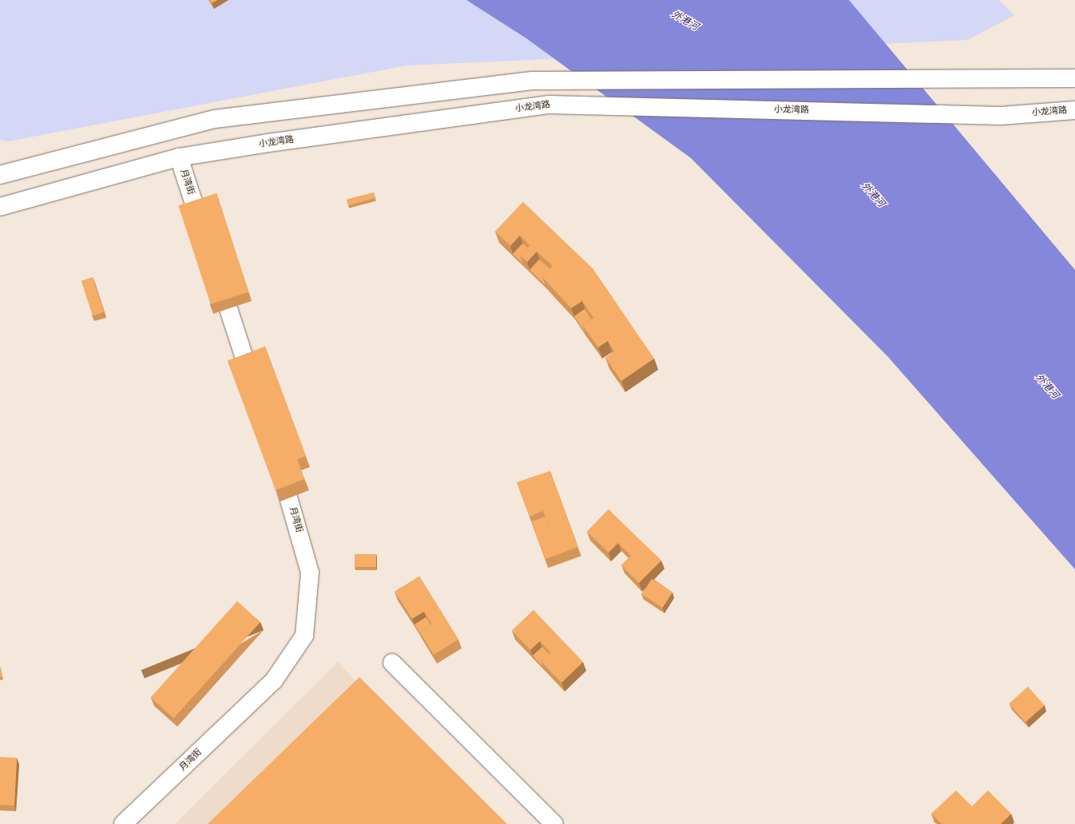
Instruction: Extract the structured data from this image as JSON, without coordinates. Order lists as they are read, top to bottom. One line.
{"streets":{"main road":["小龙湾路","月湾街"]},"crossings":[["小龙湾路","月湾街"]],"water":["外港河"]}
